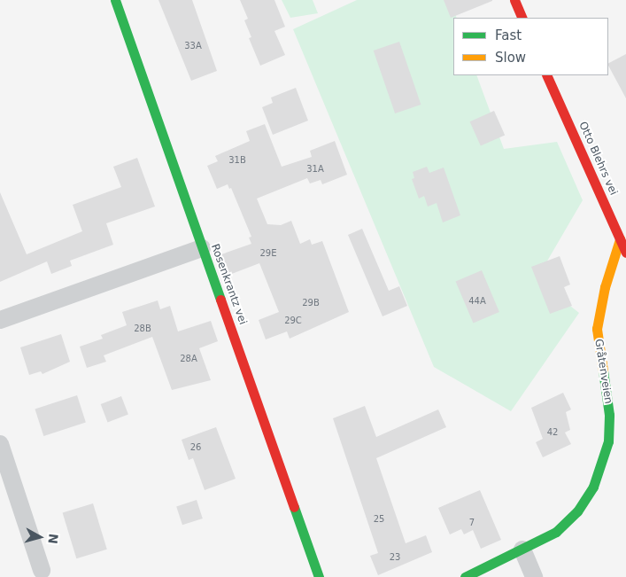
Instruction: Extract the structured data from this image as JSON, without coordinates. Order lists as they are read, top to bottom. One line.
{"streets":{"street":["Otto Blehrs vei","Rosenkrantz vei","Gråtenveien"]},"crossings":[["Otto Blehrs vei","Gråtenveien"]],"house_numbers":["33A","31B","31A","29E","44A","29B","29C","28B","28A","42","26","25","7","23"],"legend":["Fast","Slow"],"north":"right"}
